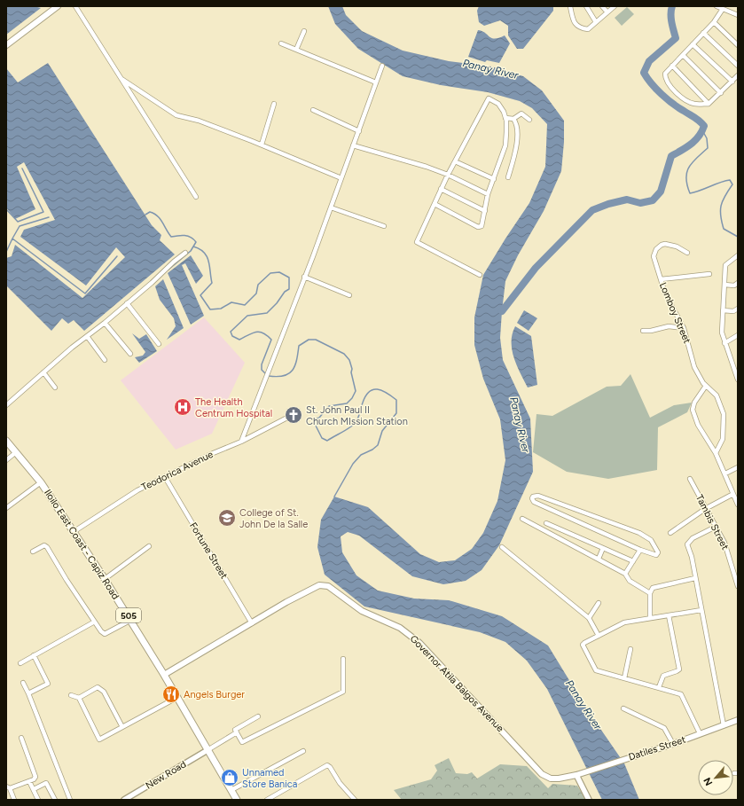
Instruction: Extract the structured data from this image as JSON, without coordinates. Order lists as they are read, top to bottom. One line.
{"streets":{"main road":["Iloilo East Coast - Capiz Road","505","Governor Atila Balgos Avenue","Datiles Street"],"street":["Lomboy Street","Teodorica Avenue","Tambis Street","Fortune Street","New Road"]},"crossings":[["Teodorica Avenue","Iloilo East Coast - Capiz Road"],["Teodorica Avenue","Fortune Street"],["Iloilo East Coast - Capiz Road","Governor Atila Balgos Avenue"],["Iloilo East Coast - Capiz Road","New Road"],["Fortune Street","Governor Atila Balgos Avenue"],["Governor Atila Balgos Avenue","Datiles Street"]],"water":["Panay River"],"places":{"hospital":["The Health Centrum Hospital"],"church":["St. John Paul II Church MIssion Station"],"school or university":["College of St. John De la Salle"],"restaurant":["Angels Burger"],"shop":["Unnamed Store Banica"]},"north":"bottom left"}
